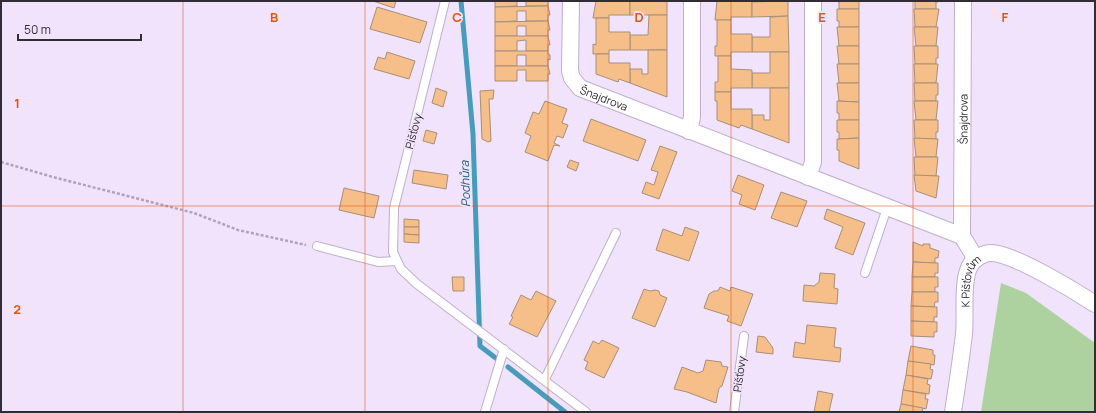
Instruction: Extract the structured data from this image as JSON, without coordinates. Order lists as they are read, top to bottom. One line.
{"streets":{"street":["Šnajdrova","K Píšťovům"],"lane":["Píšťovy"]},"water":["Podhůra"],"scale_bar":"50 m","grid":{"columns":["B","C","D","E","F"],"rows":["1","2"]}}
